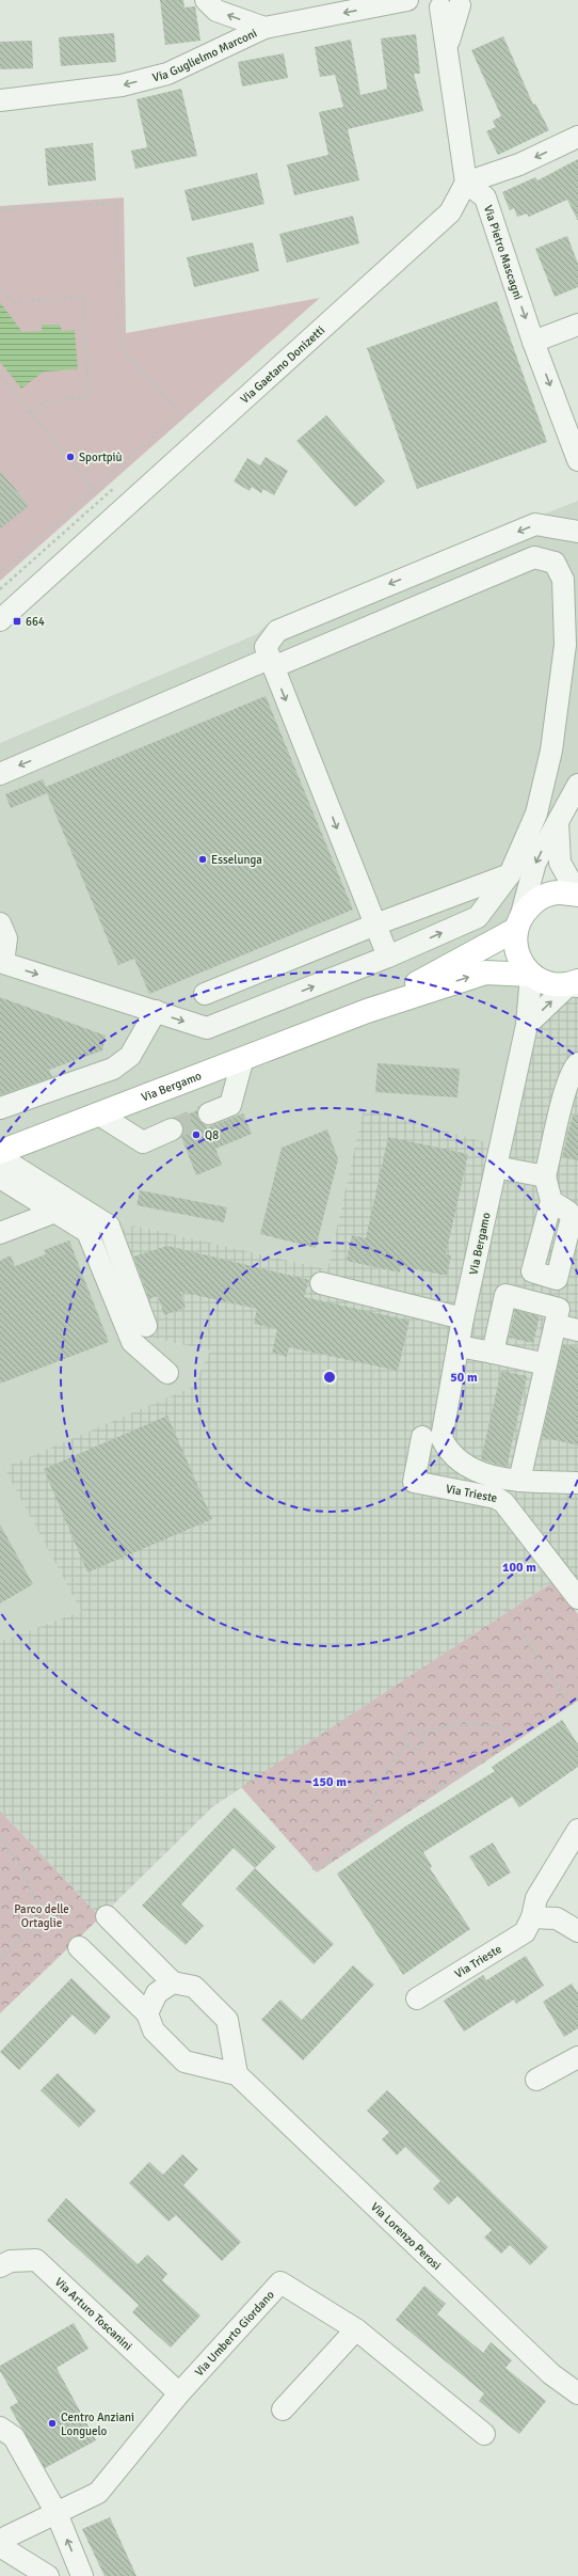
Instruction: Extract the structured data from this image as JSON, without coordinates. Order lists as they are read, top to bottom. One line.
{"streets":{"main road":["Via Bergamo"],"street":["Via Guglielmo Marconi","Via Pietro Mascagni","Via Gaetano Donizetti","Via Trieste","Via Lorenzo Perosi","Via Arturo Toscanini","Via Umberto Giordano"]},"crossings":[["Via Pietro Mascagni","Via Gaetano Donizetti"],["Via Arturo Toscanini","Via Umberto Giordano"]],"one_way":["Via Guglielmo Marconi","Via Pietro Mascagni"],"parks":["Parco delle Ortaglie"],"places":{"other":["Sportpiù","Esselunga","Q8","Centro Anziani Longuelo"],"transit":["664"]},"rings":["50 m","100 m","150 m"]}
